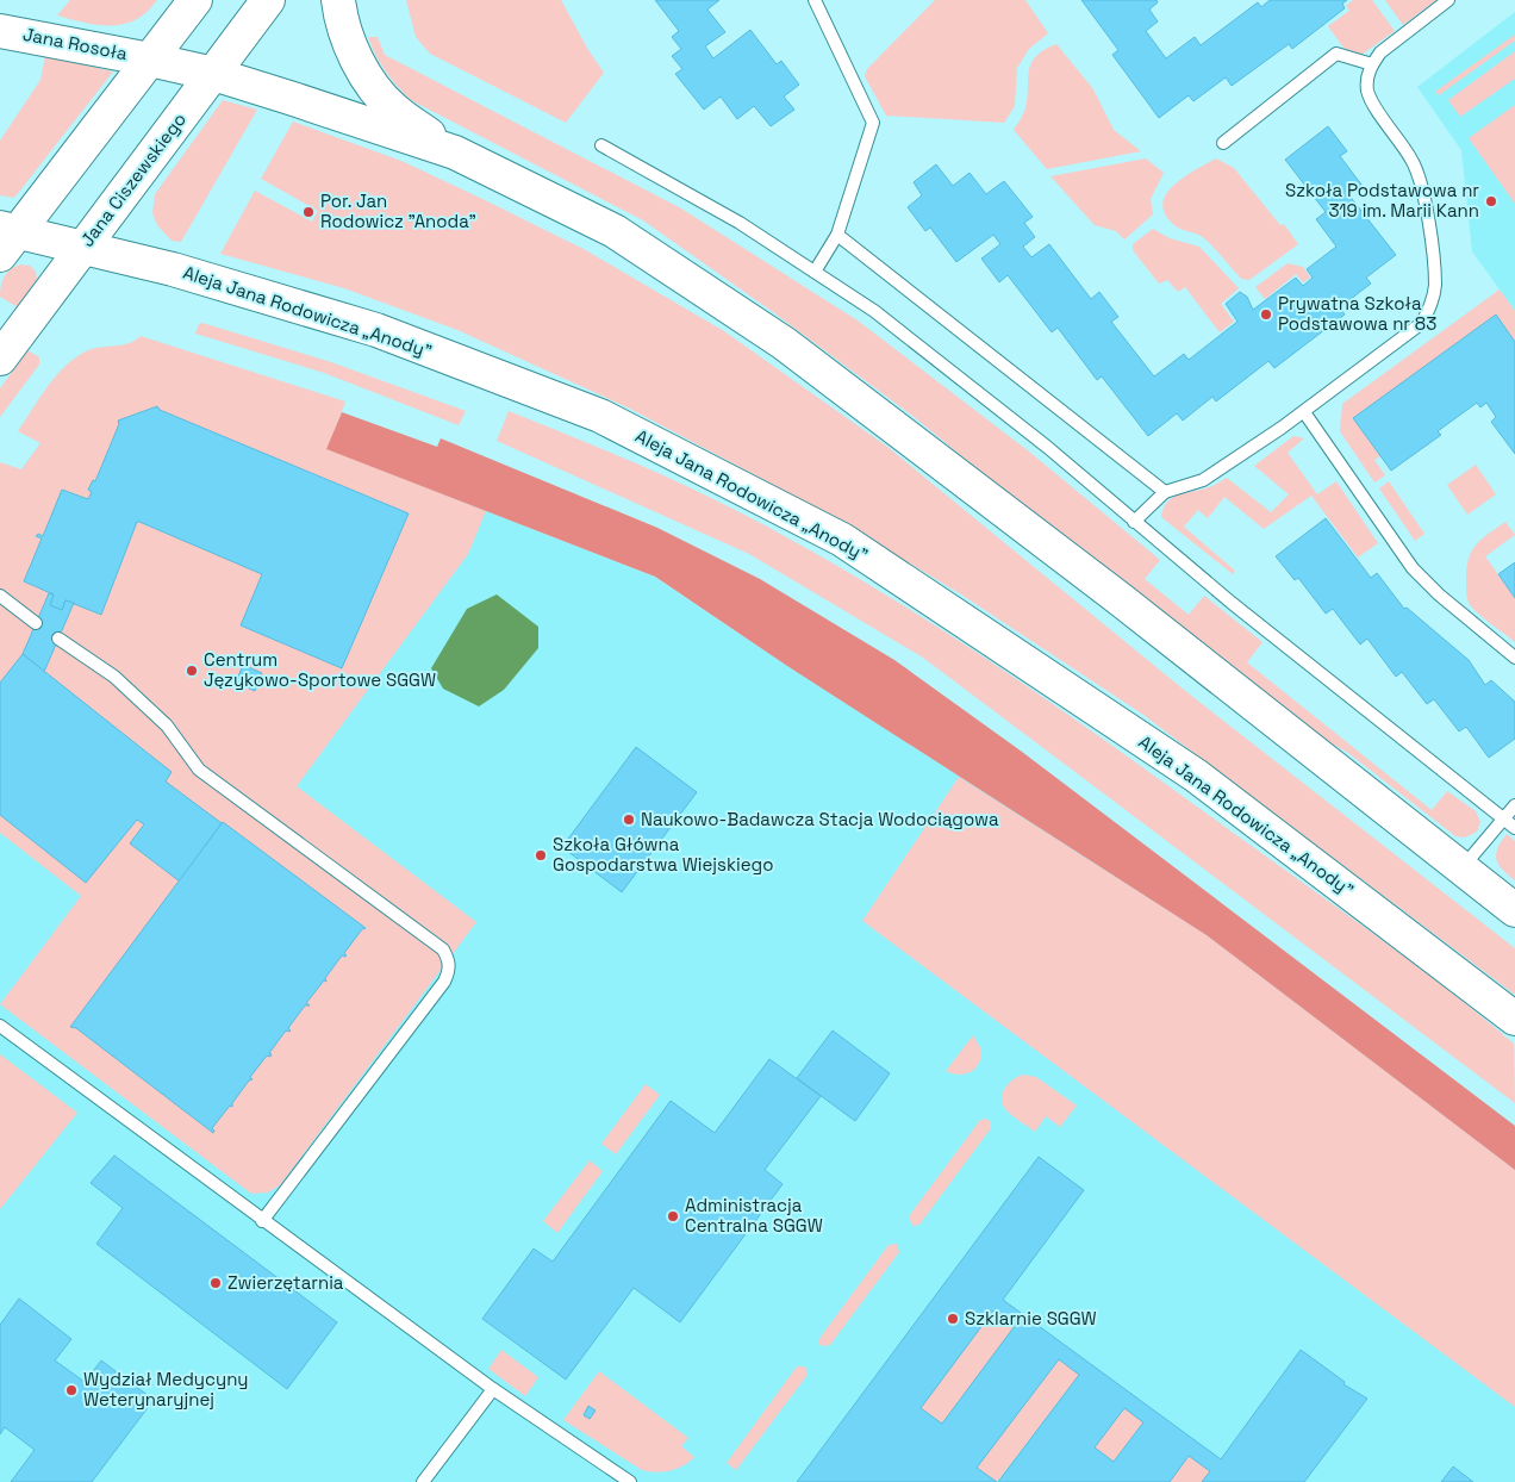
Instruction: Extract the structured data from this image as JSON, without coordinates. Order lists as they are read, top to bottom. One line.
{"streets":{"main road":["Jana Rosoła","Jana Ciszewskiego","Aleja Jana Rodowicza „Anody”"]},"crossings":[["Jana Ciszewskiego","Aleja Jana Rodowicza „Anody”"]],"places":["Szkoła Podstawowa nr 319 im. Marii Kann","Por. Jan Rodowicz \"Anoda\"","Prywatna Szkoła Podstawowa nr 83","Centrum Językowo-Sportowe SGGW","Naukowo-Badawcza Stacja Wodociągowa","Szkoła Główna Gospodarstwa Wiejskiego","Administracja Centralna SGGW","Zwierzętarnia","Szklarnie SGGW","Wydział Medycyny Weterynaryjnej"]}
